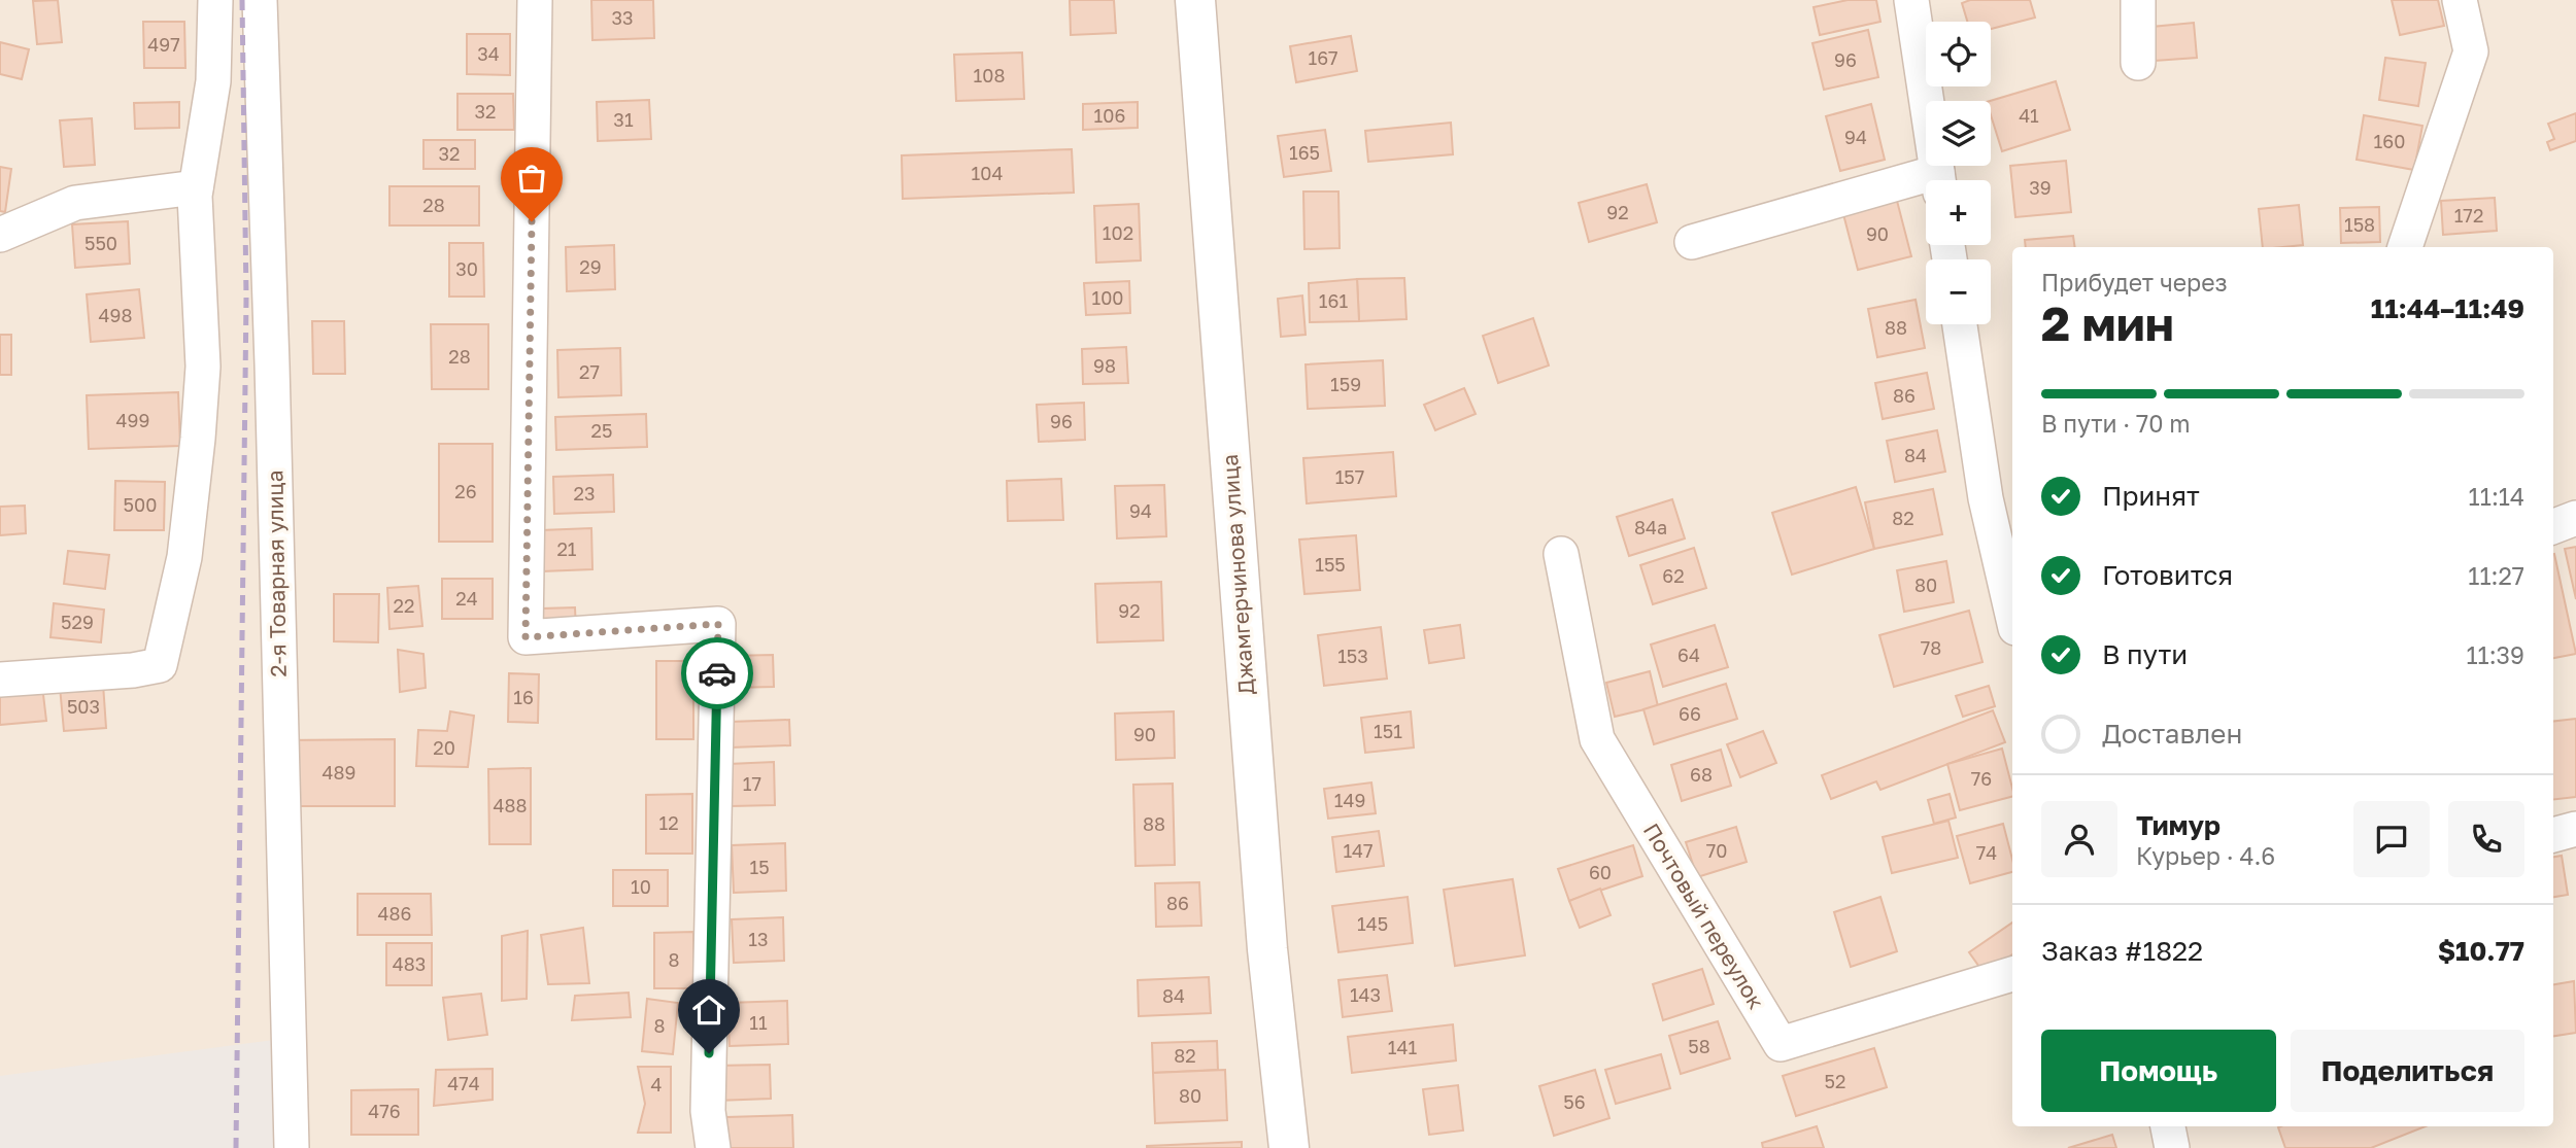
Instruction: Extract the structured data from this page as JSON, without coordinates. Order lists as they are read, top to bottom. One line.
{"streets":{"street":["2-я Товарная улица","Джамгерчинова улица","Почтовый переулок"]},"house_numbers":["33","497","34","167","96","108","32","106","41","31","94","160","165","32","104","39","28","92","172","158","102","90","550","29","30","100","161","498","88","28","98","27","159","86","499","96","25","84","157","26","23","500","94","82","84a","21","155","62","80","24","22","92","529","78","64","153","16","503","66","151","90","20","489","68","76","17","149","488","12","88","147","70","74","15","60","10","86","486","145","13","8","483","143","84","11","8","58","141","82","52","474","4","80","56","476"],"page":{"map_buttons":["+","−"],"heading":["2 мин","Прибудет через","11:44–11:49"],"panel":["Тимур","Курьер · 4.6","Заказ #1822","$10.77"],"bar":"В пути · 70 m","list":[["Принят","11:14"],["Готовится","11:27"],["В пути","11:39"],"Доставлен"],"buttons":["Помощь","Поделиться"]}}
